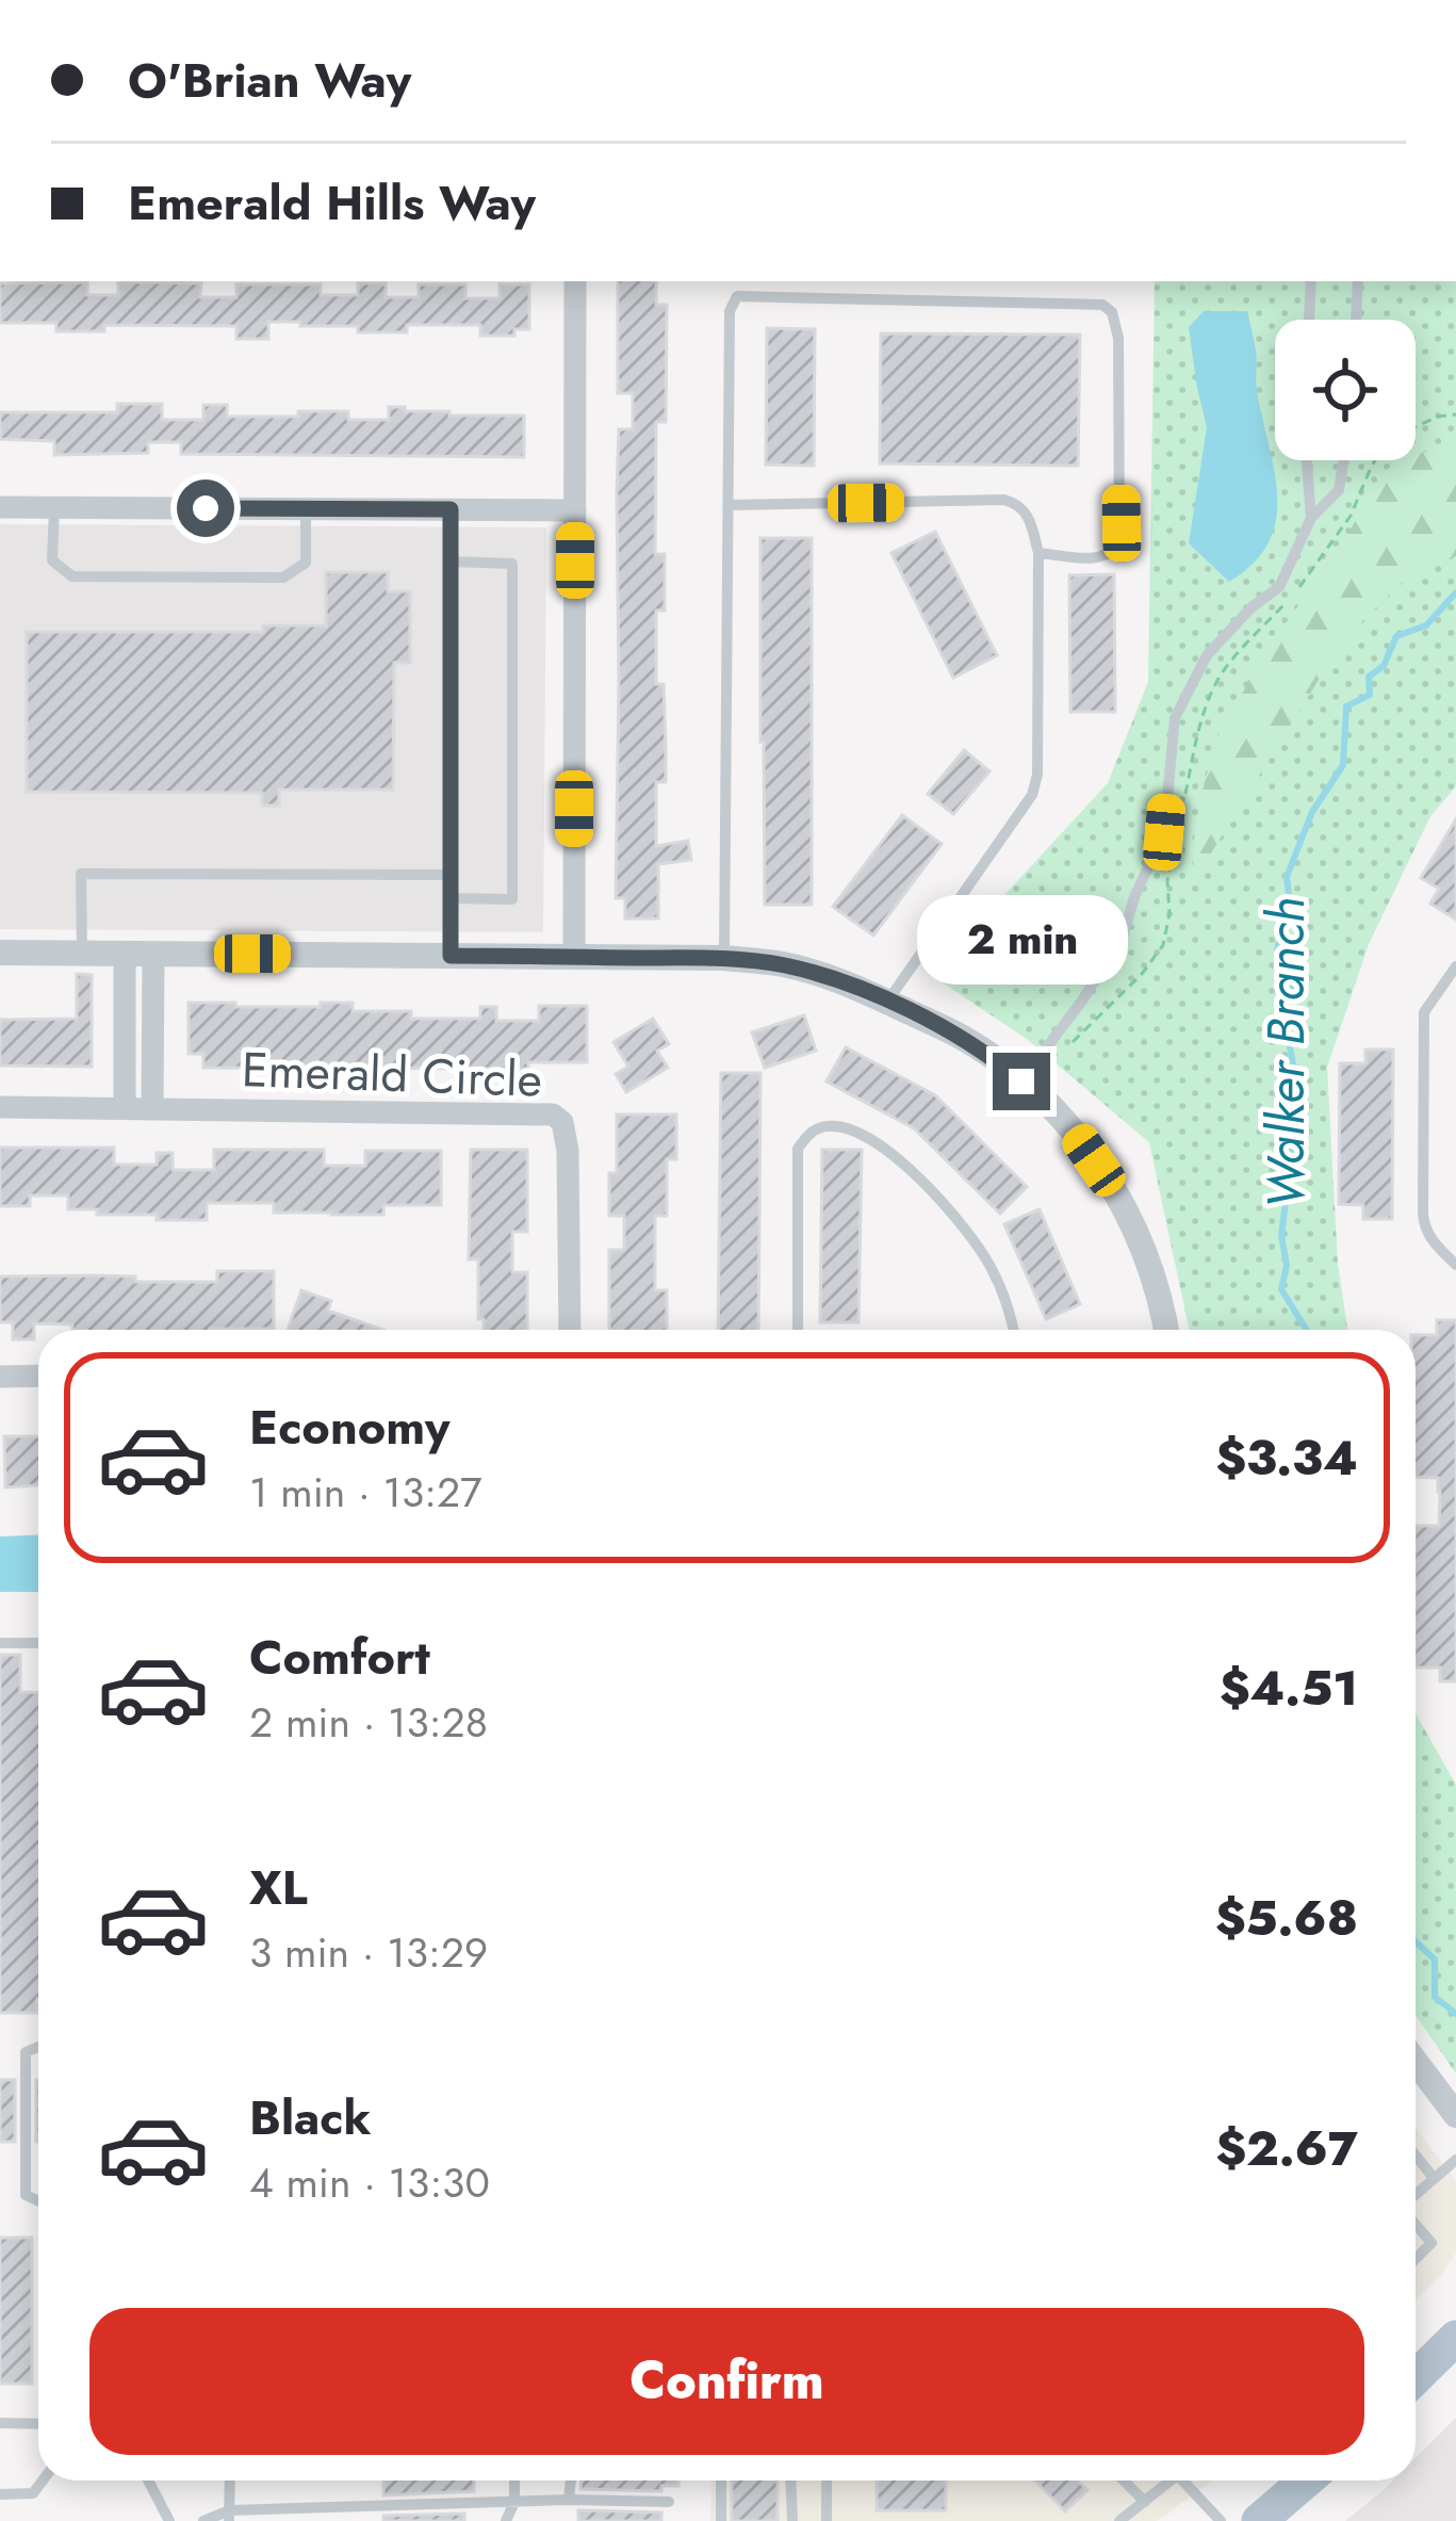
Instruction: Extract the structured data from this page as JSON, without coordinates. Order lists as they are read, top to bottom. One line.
{"streets":{"street":["Emerald Circle"]},"water":["Walker Branch"],"page":{"banner":["O'Brian Way","Emerald Hills Way"],"bubble":"2 min","list":[{"name":"Economy","note":"1 min · 13:27","value":"$3.34"},{"name":"Comfort","note":"2 min · 13:28","value":"$4.51"},{"name":"XL","note":"3 min · 13:29","value":"$5.68"},{"name":"Black","note":"4 min · 13:30","value":"$2.67"}],"buttons":"Confirm"}}
